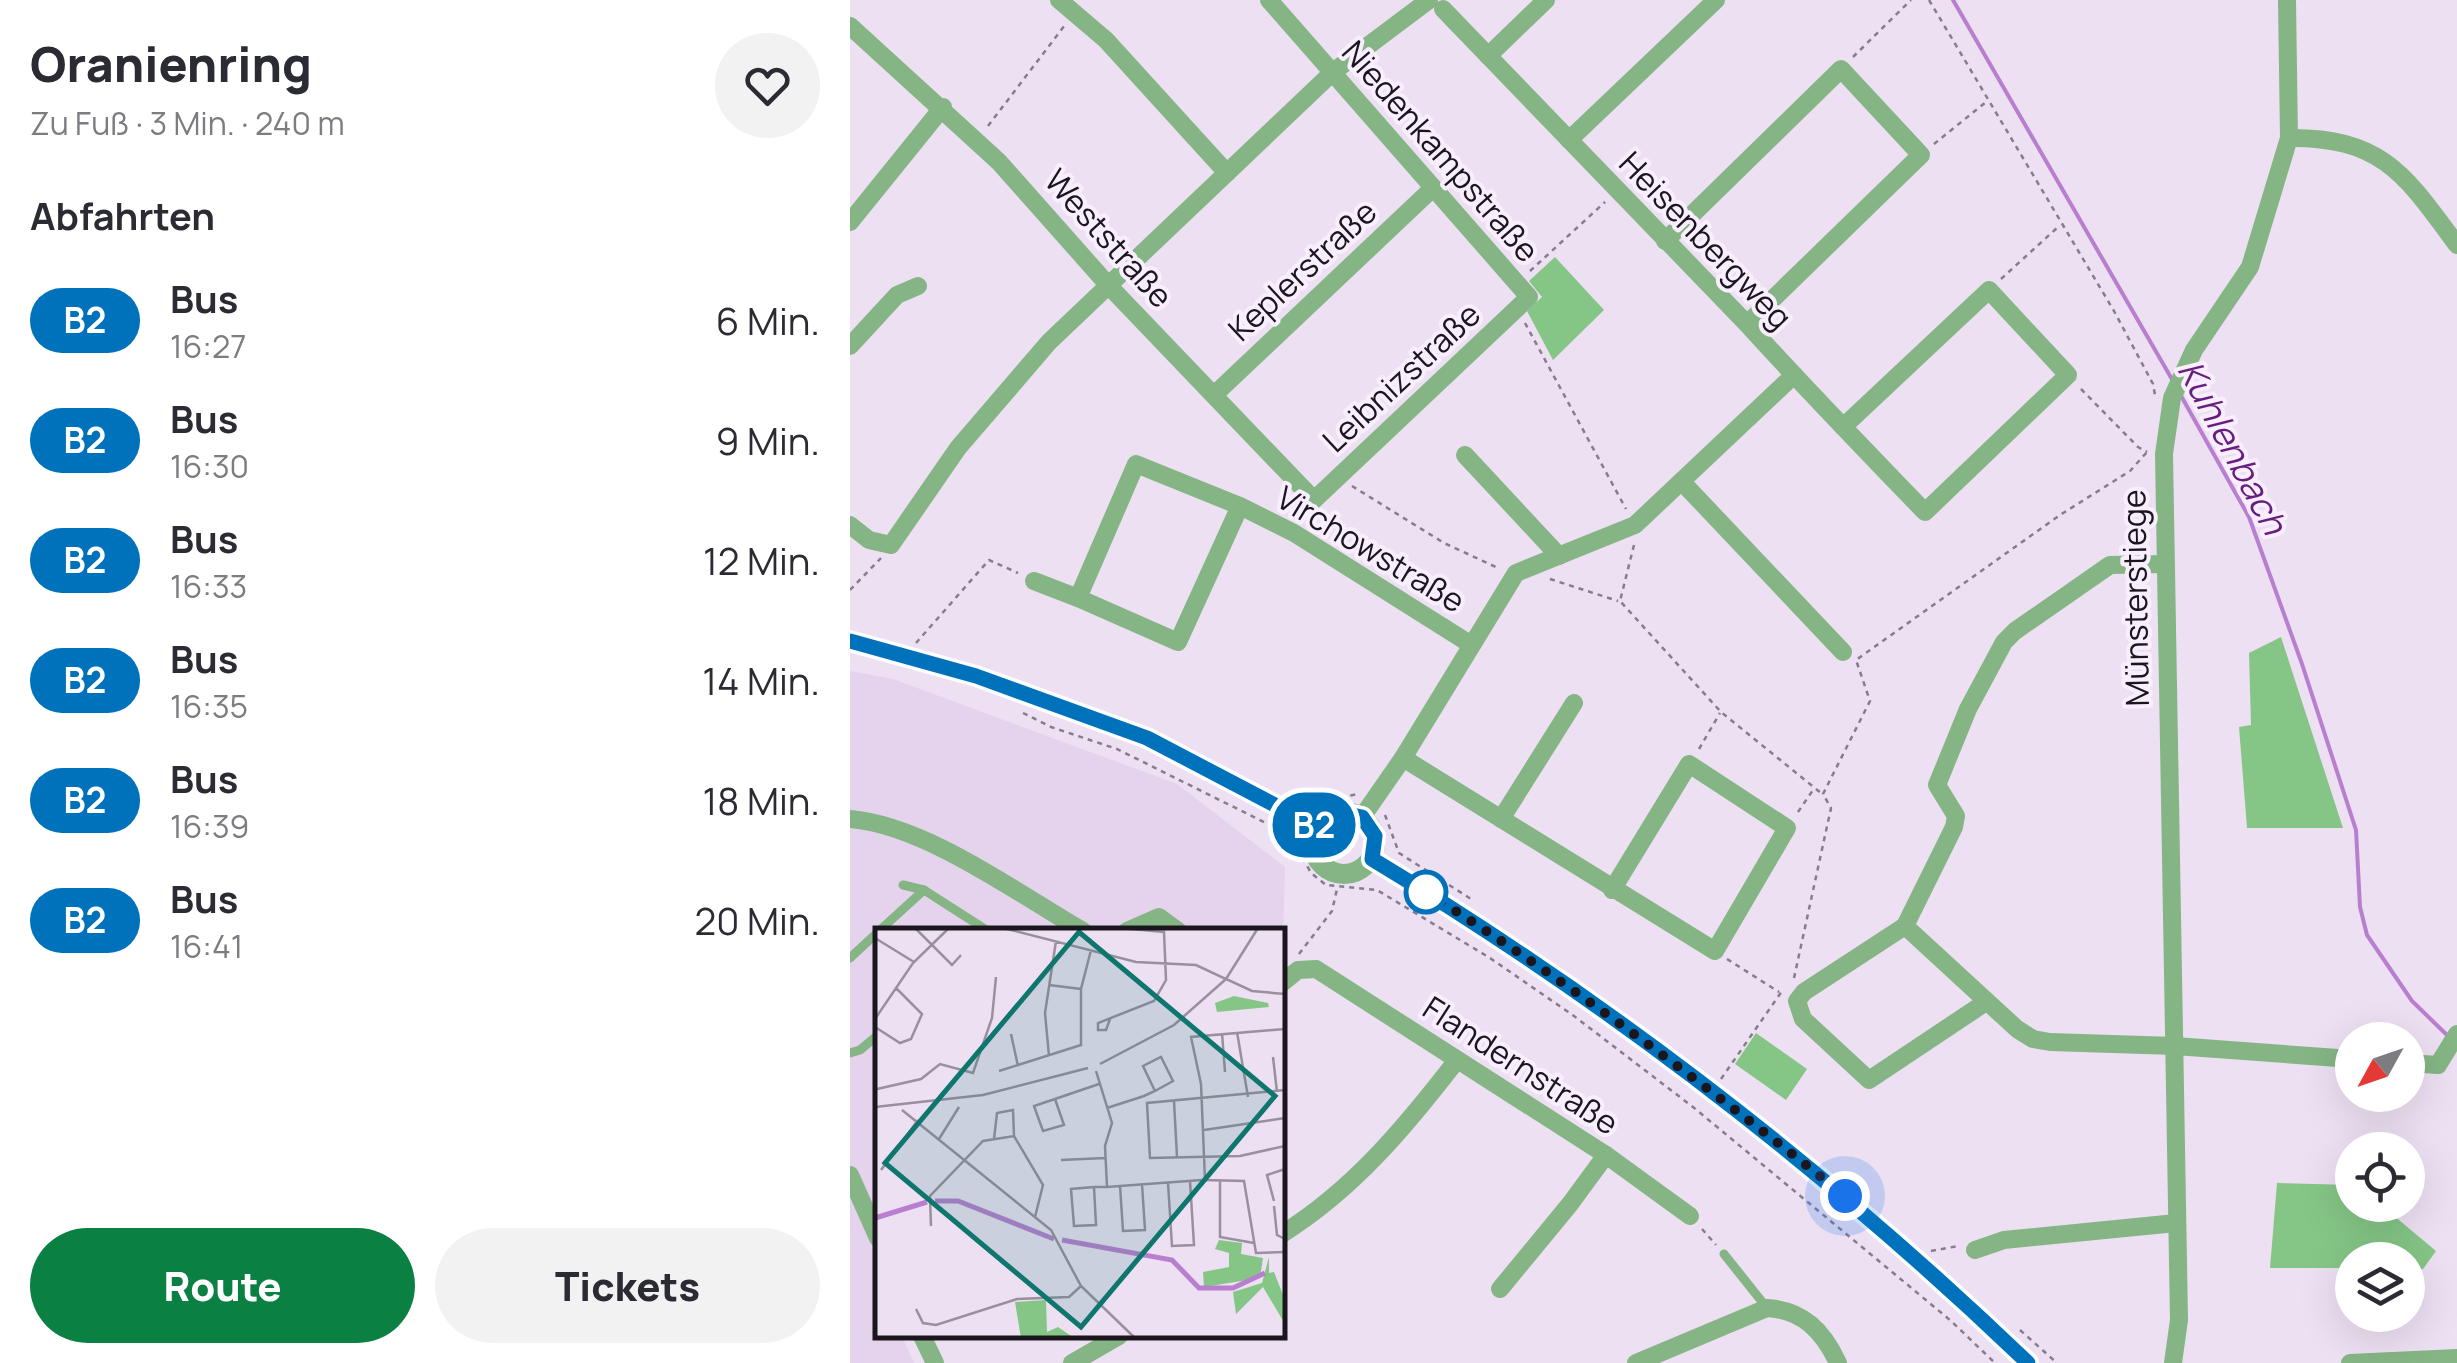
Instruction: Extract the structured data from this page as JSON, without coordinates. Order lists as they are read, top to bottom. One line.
{"streets":{"street":["Niedenkampstraße","Weststraße","Heisenbergweg","Keplerstraße","Leibnizstraße","Virchowstraße","Münsterstiege","Flandernstraße"]},"crossings":[["Niedenkampstraße","Keplerstraße"],["Niedenkampstraße","Leibnizstraße"],["Weststraße","Keplerstraße"],["Weststraße","Leibnizstraße"]],"water":["Kuhlenbach"],"lines":["bus line B2"],"north":"bottom left","page":{"heading":[["Oranienring","Zu Fuß · 3 Min. · 240 m"],"Abfahrten"],"on_map":"B2","list":[{"mark":"B2","name":"Bus","note":"16:27","value":"6 Min."},{"mark":"B2","name":"Bus","note":"16:30","value":"9 Min."},{"mark":"B2","name":"Bus","note":"16:33","value":"12 Min."},{"mark":"B2","name":"Bus","note":"16:35","value":"14 Min."},{"mark":"B2","name":"Bus","note":"16:39","value":"18 Min."},{"mark":"B2","name":"Bus","note":"16:41","value":"20 Min."}],"buttons":["Route","Tickets"]}}
